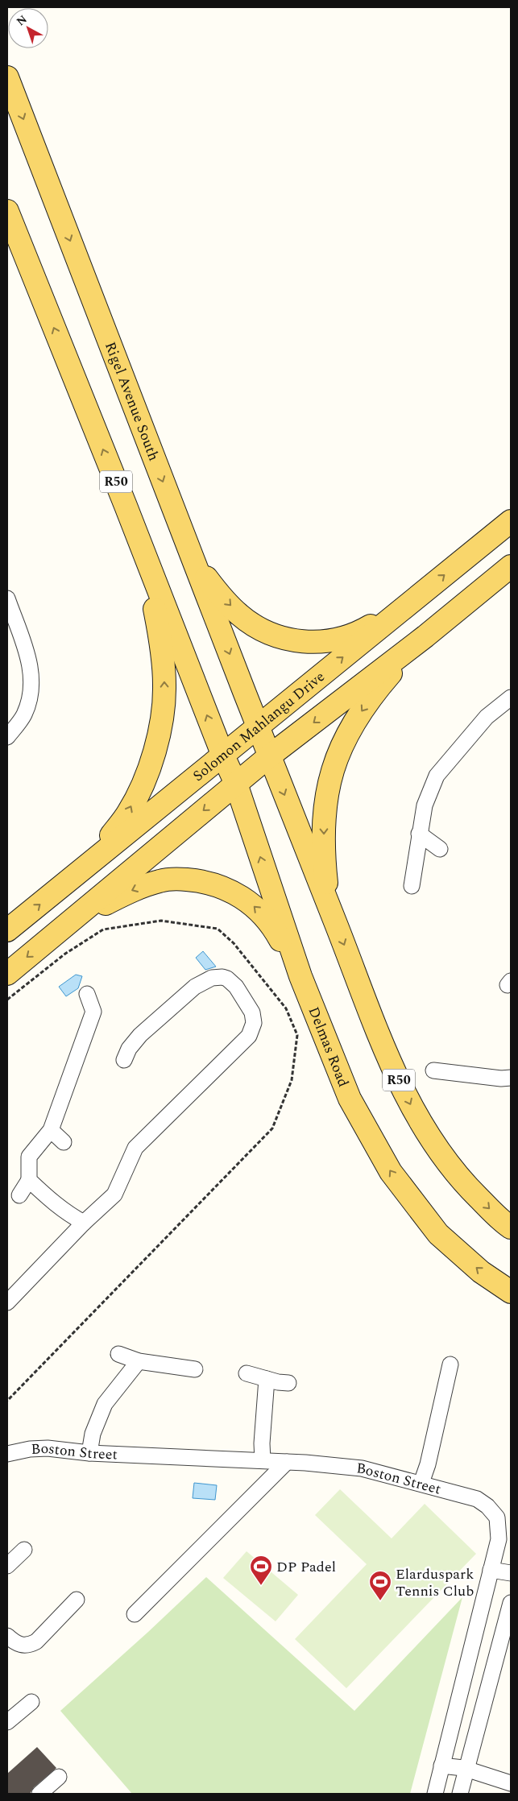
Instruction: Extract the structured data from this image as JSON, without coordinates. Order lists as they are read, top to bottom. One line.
{"streets":{"main road":["Rigel Avenue South","R50","Solomon Mahlangu Drive","Delmas Road"],"street":["Boston Street"]},"crossings":[["Rigel Avenue South","R50"],["Rigel Avenue South","Solomon Mahlangu Drive"],["R50","Solomon Mahlangu Drive"],["R50","Delmas Road"],["Solomon Mahlangu Drive","Delmas Road"]],"places":{"sports":["DP Padel","Elarduspark Tennis Club"]},"north":"top left"}
